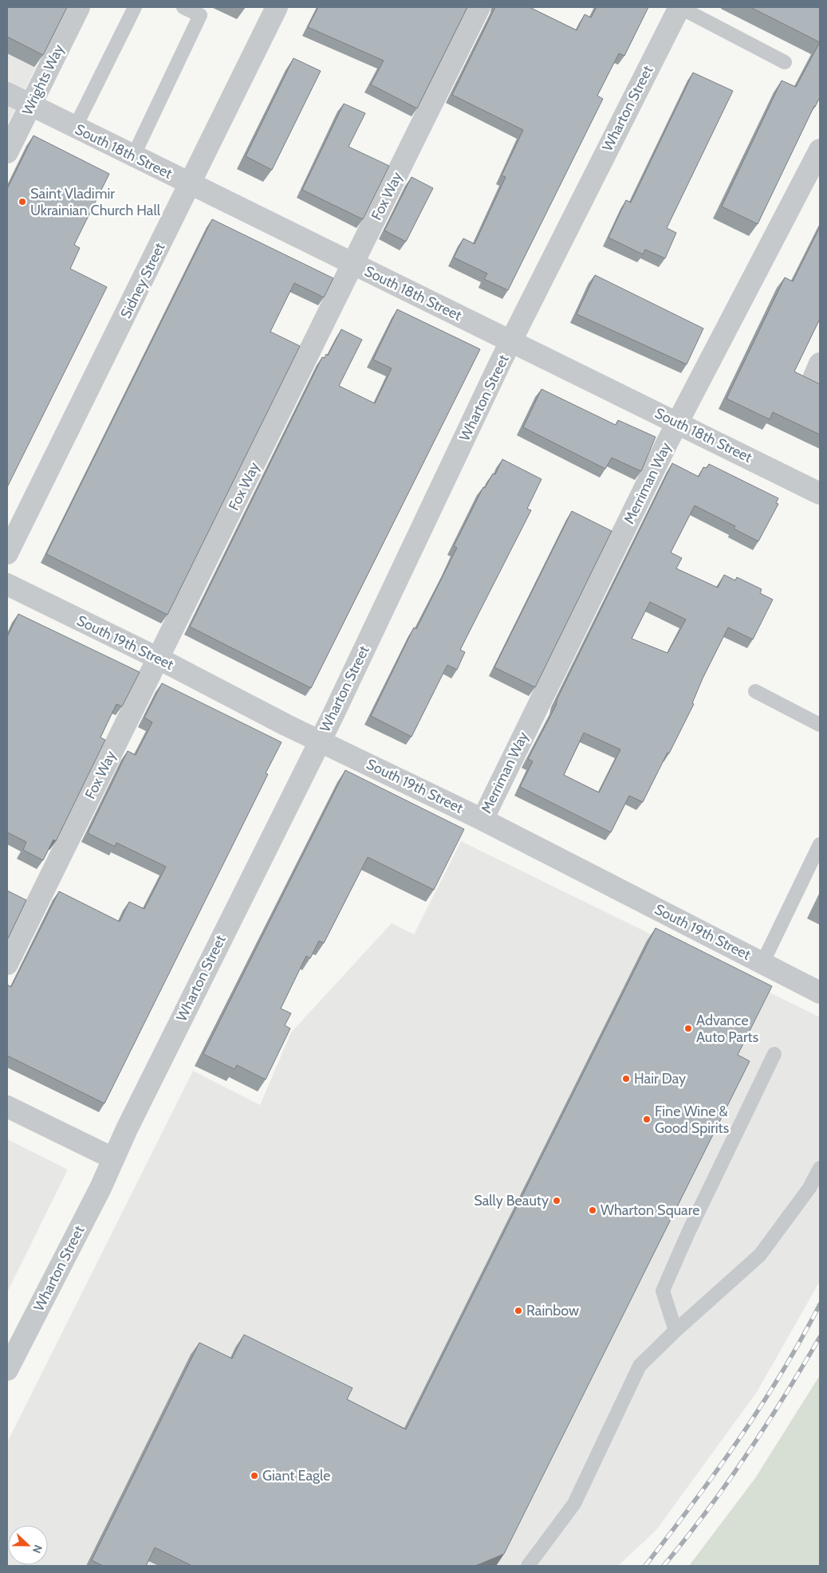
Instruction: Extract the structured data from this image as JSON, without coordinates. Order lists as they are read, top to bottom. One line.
{"streets":{"street":["Wrights Way","Wharton Street","South 18th Street","Fox Way","Sidney Street","Merriman Way","South 19th Street"]},"crossings":[["Wrights Way","South 18th Street"],["Wharton Street","South 18th Street"],["Wharton Street","South 19th Street"],["South 18th Street","Fox Way"],["South 18th Street","Sidney Street"],["South 18th Street","Merriman Way"],["Fox Way","South 19th Street"],["Merriman Way","South 19th Street"]],"places":["Saint Vladimir Ukrainian Church Hall","Advance Auto Parts","Hair Day","Fine Wine & Good Spirits","Sally Beauty","Wharton Square","Rainbow","Giant Eagle"],"north":"right"}
